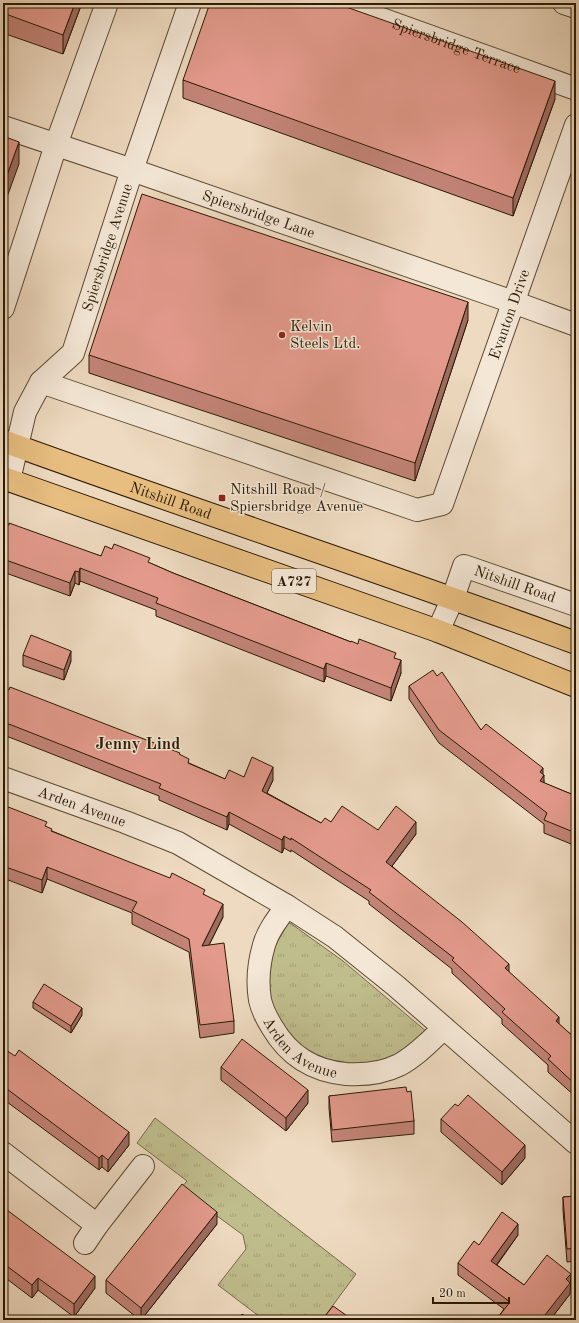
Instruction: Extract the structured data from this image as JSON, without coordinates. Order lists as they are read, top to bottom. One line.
{"streets":{"main road":["Nitshill Road","A727"],"street":["Spiersbridge Terrace","Spiersbridge Lane","Spiersbridge Avenue","Evanton Drive","Arden Avenue"]},"crossings":[["Spiersbridge Lane","Spiersbridge Avenue"],["Spiersbridge Lane","Evanton Drive"],["Spiersbridge Avenue","Evanton Drive"],["Spiersbridge Avenue","Nitshill Road"],["Spiersbridge Avenue","A727"],["Nitshill Road","A727"]],"districts":["Jenny Lind"],"places":{"other":["Kelvin Steels Ltd."],"transit":["Nitshill Road / Spiersbridge Avenue"]},"scale_bar":"20 m"}
